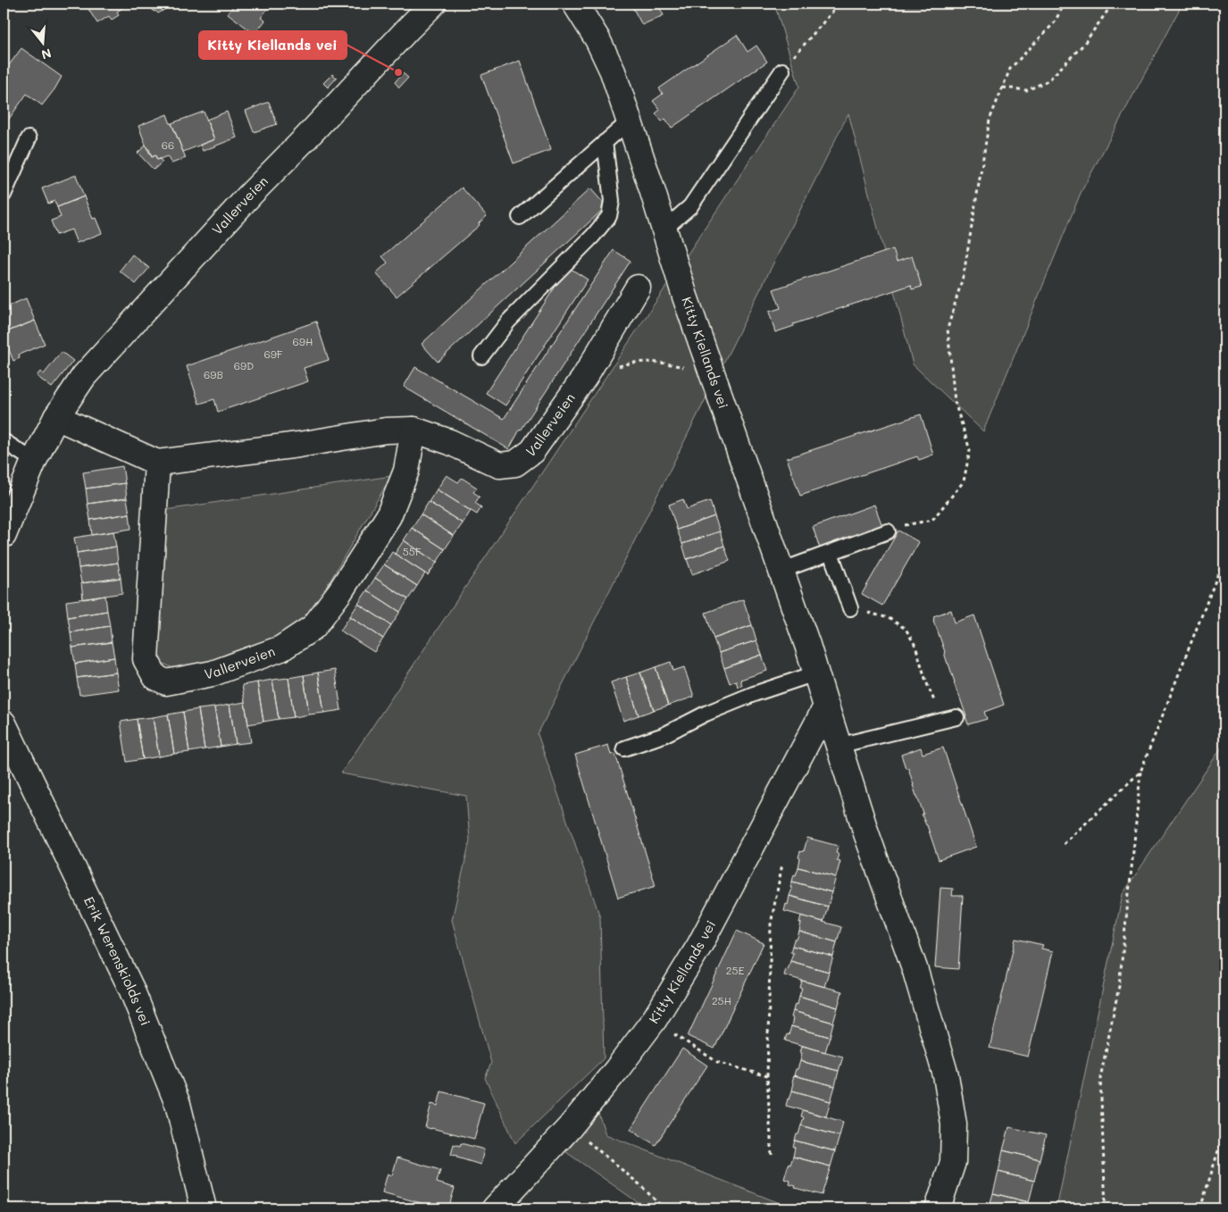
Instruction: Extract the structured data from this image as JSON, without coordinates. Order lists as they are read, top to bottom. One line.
{"streets":{"street":["Vallerveien","Kitty Kiellands vei","Erik Werenskiolds vei"]},"places":["Kitty Kiellands vei"],"house_numbers":["66","69H","69F","69D","69B","55F","25E","25H"],"north":"bottom"}
